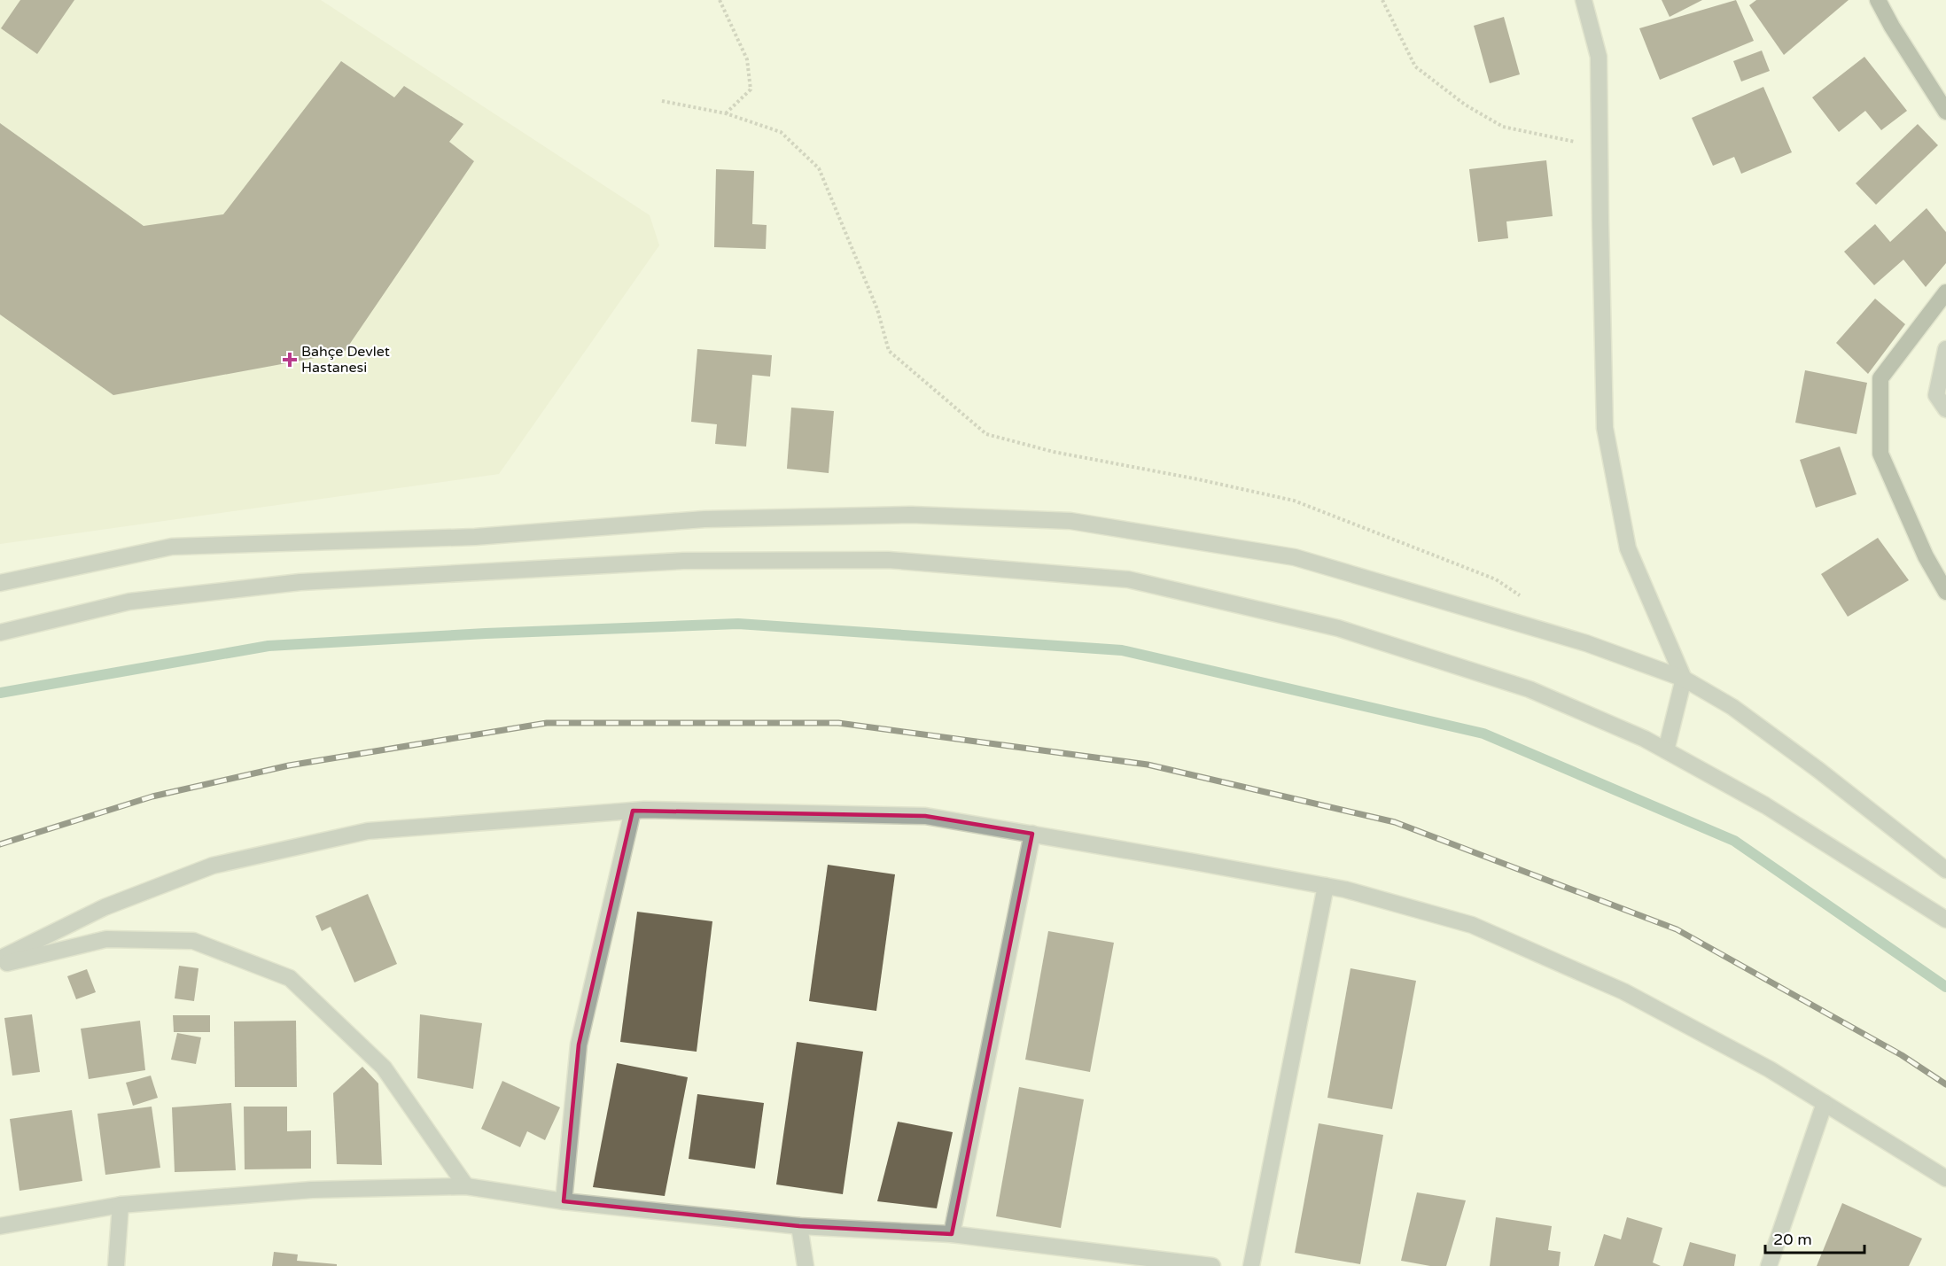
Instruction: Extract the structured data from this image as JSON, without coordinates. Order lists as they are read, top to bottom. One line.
{"places":{"health":["Bahçe Devlet Hastanesi"]},"scale_bar":"20 m"}
